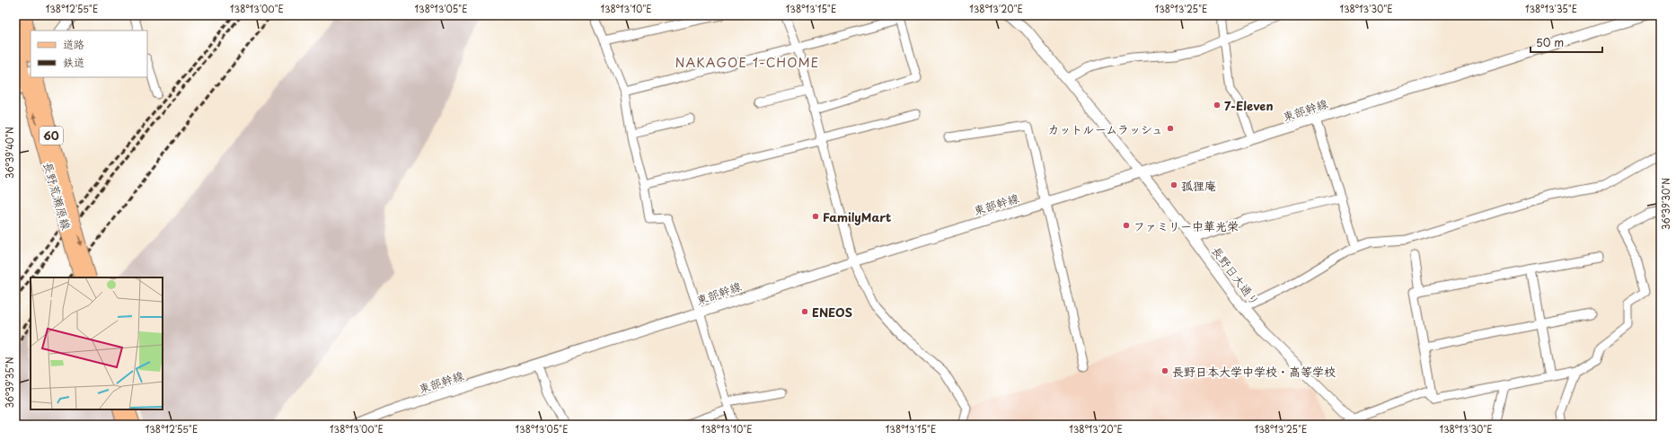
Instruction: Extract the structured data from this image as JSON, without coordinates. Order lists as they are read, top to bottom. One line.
{"streets":{"main road":["60","長野荒瀬原線"],"street":["東部幹線","長野日大通り"]},"crossings":[["東部幹線","長野日大通り"]],"districts":["NAKAGOE 1-CHOME"],"places":["7-Eleven","カットルームラッシュ","孤狸庵","FamilyMart","ファミリー中華光栄","ENEOS","長野日本大学中学校・高等学校"],"legend":["道路","鉄道"],"scale_bar":"50 m","coordinates":["138°12'55\"E","138°13'00\"E","138°13'05\"E","138°13'10\"E","138°13'15\"E","138°13'20\"E","138°13'25\"E","138°13'30\"E","138°13'35\"E","36°39'40\"N","36°39'30\"N","36°39'35\"N"]}
